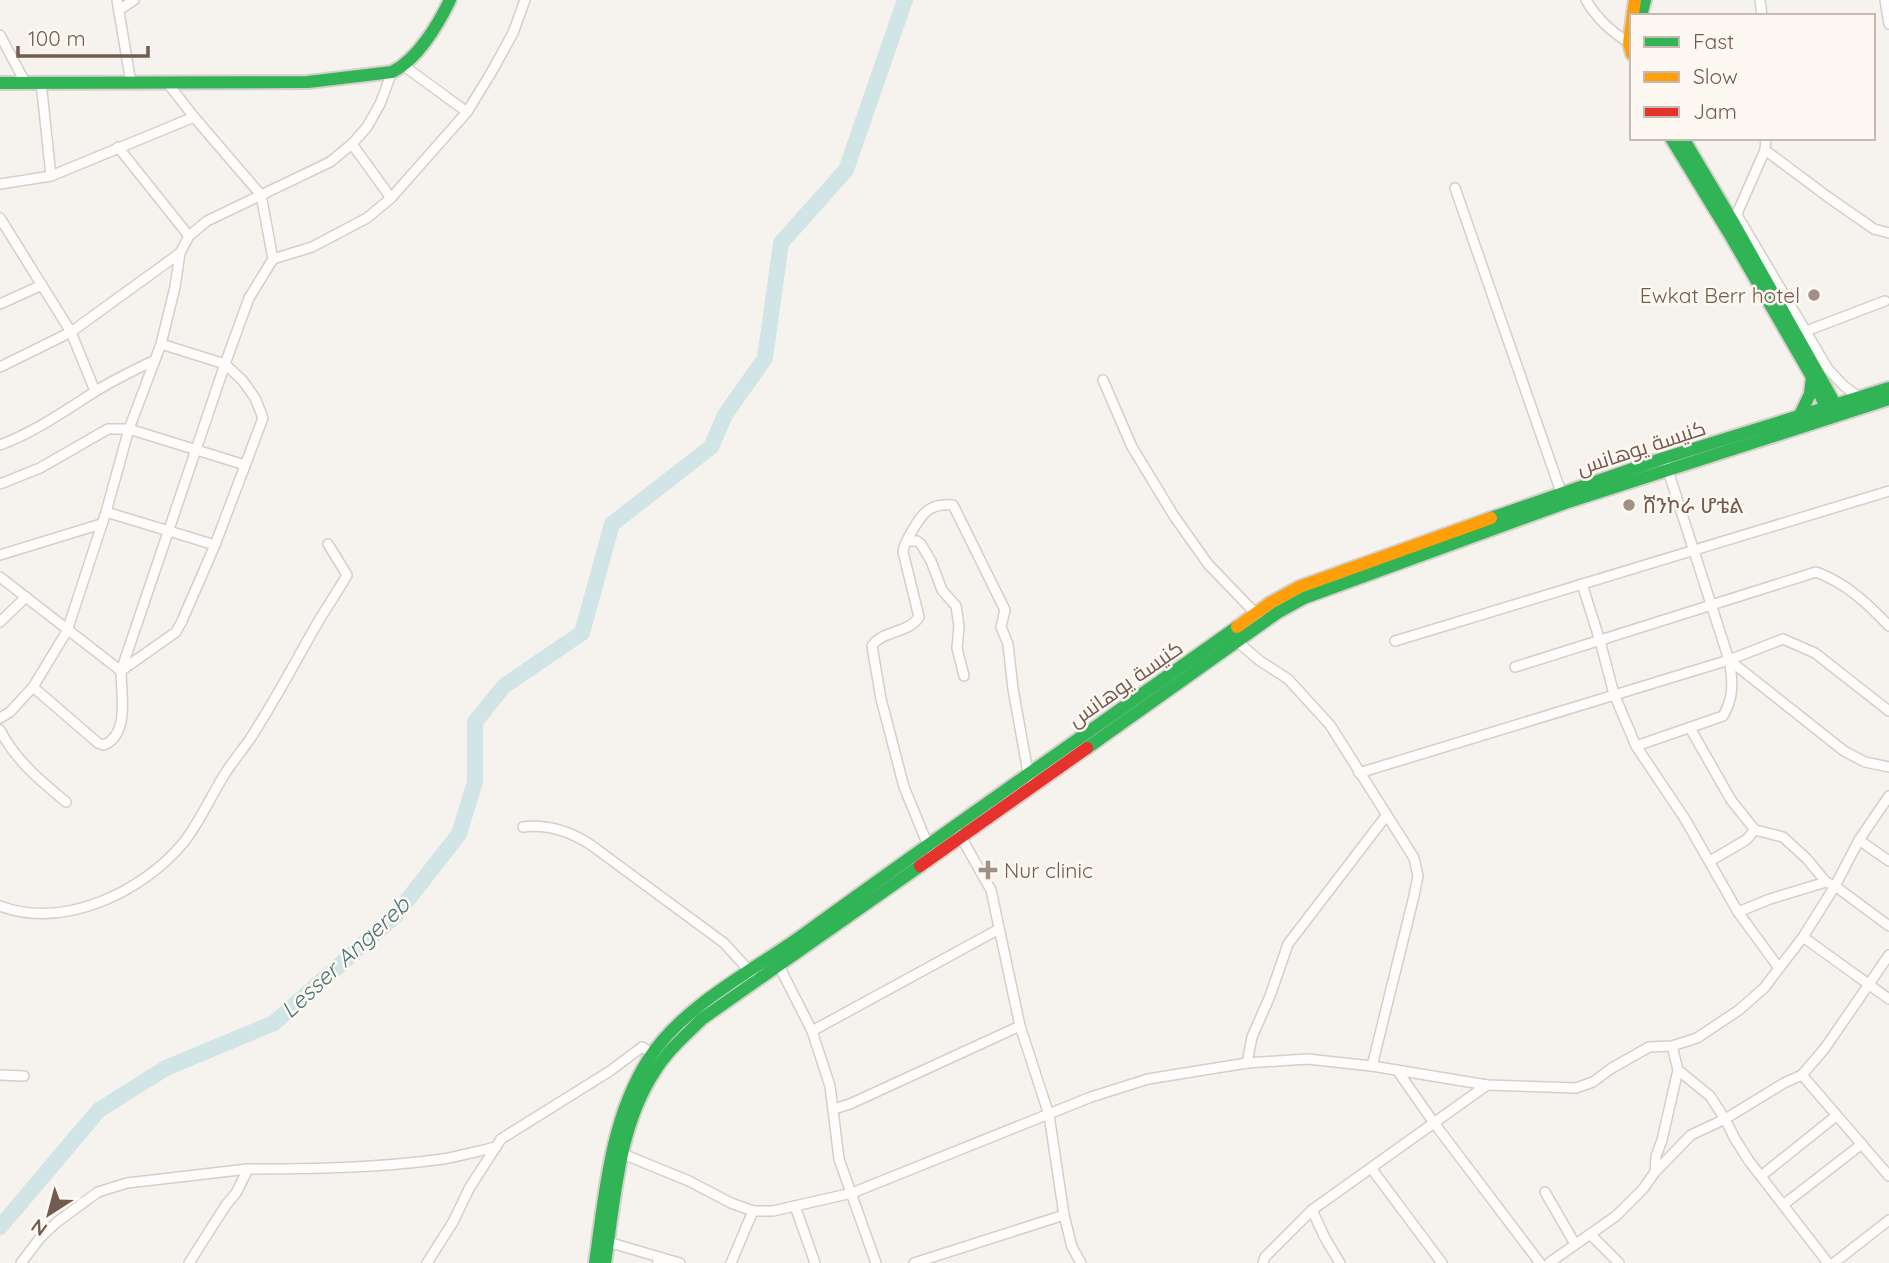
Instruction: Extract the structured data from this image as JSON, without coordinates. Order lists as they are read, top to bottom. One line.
{"streets":{"street":["كنيسة يوهانس"]},"water":["Lesser Angereb"],"places":{"other":["Ewkat Berr hotel","ሸንኮራ ሆቴል"],"health":["Nur clinic"]},"legend":["Fast","Slow","Jam"],"scale_bar":"100 m","north":"bottom left"}
